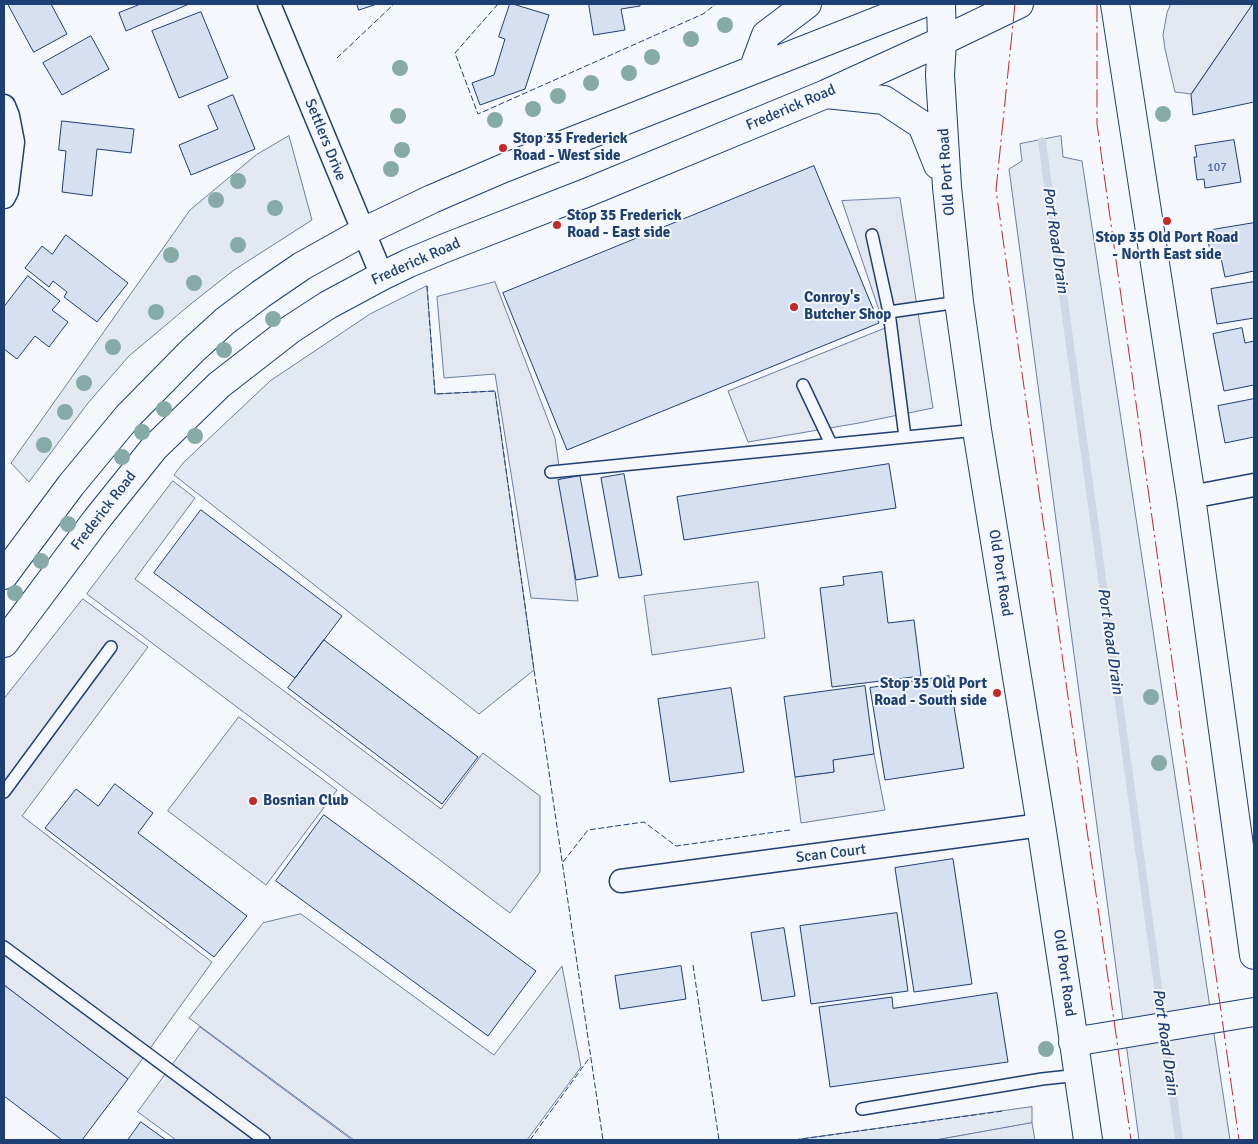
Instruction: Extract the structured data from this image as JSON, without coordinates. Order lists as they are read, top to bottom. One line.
{"streets":{"main road":["Frederick Road","Old Port Road"],"street":["Settlers Drive","Scan Court"]},"crossings":[["Frederick Road","Settlers Drive"],["Frederick Road","Old Port Road"],["Old Port Road","Scan Court"]],"water":["Port Road Drain"],"places":["Stop 35 Frederick Road - West side","Stop 35 Old Port Road - North East side","Stop 35 Frederick Road - East side","Conroy's Butcher Shop","Stop 35 Old Port Road - South side","Bosnian Club"],"house_numbers":["107"]}
